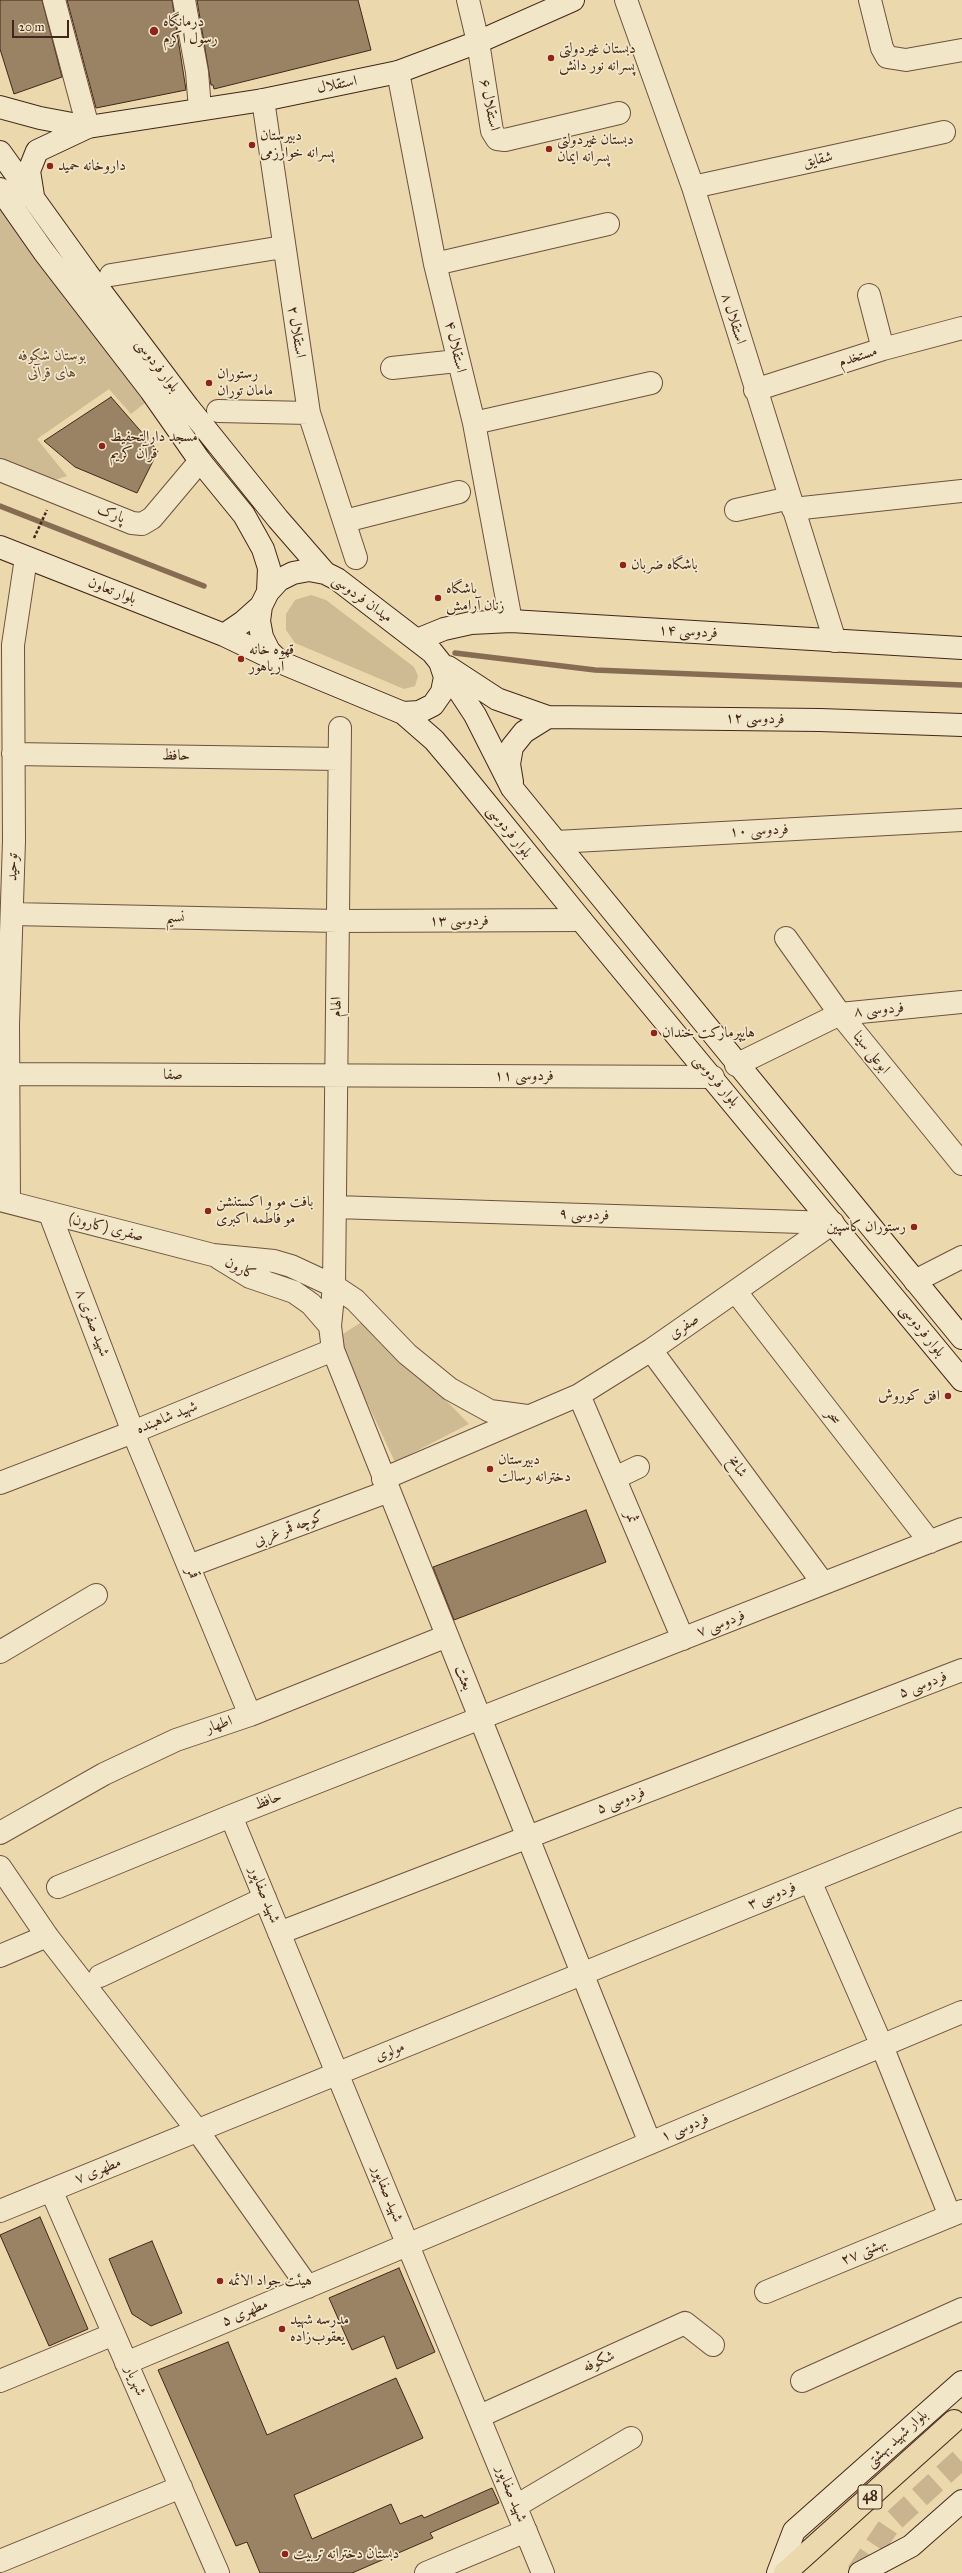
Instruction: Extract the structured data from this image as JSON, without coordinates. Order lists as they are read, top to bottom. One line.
{"streets":{"main road":["بلوار شهید بهشتی","48"],"street":["استقلال","استقلال ۶","شقایق","استقلال ۸","استقلال ۲","استقلال ۴","مستخدم","بلوار فردوسی","پارک","بلوار تعاون","میدان فردوسی","فردوسی ۱۴","فردوسی ۱۲","حافظ","فردوسی ۱۰","توحید","نسیم","فردوسی ۱۳","الهام","فردوسی ۸","ابوعلی سینا","صفا","فردوسی ۱۱","فردوسی ۹","صفری (کارون)","کارون","شهید صفری ۸","صفری","سحر","شهید شاهبنده","شامخ","ثمر","کوچه قمر غربی","قمر","فردوسی ۷","بعثت","فردوسی ۵","اطهار","شهید صفاپور","فردوسی ۳","مولوی","فردوسی ۱","مطهری ۷","بهشتی ۲۷","مطهری ۵","شکوفه","شهریار"]},"crossings":[["استقلال","استقلال ۶"],["استقلال","استقلال ۲"],["استقلال","استقلال ۴"],["شقایق","استقلال ۸"],["استقلال ۸","مستخدم"],["استقلال ۸","فردوسی ۱۴"],["استقلال ۴","فردوسی ۱۴"],["بلوار فردوسی","پارک"],["بلوار فردوسی","میدان فردوسی"],["بلوار فردوسی","فردوسی ۱۰"],["بلوار فردوسی","فردوسی ۱۳"],["بلوار فردوسی","فردوسی ۸"],["بلوار فردوسی","فردوسی ۱۱"],["بلوار فردوسی","فردوسی ۹"],["بلوار فردوسی","صفری"],["بلوار تعاون","میدان فردوسی"],["بلوار تعاون","توحید"],["میدان فردوسی","فردوسی ۱۴"],["حافظ","توحید"],["حافظ","الهام"],["حافظ","فردوسی ۷"],["حافظ","بعثت"],["حافظ","شهید صفاپور"],["توحید","نسیم"],["توحید","صفا"],["توحید","صفری (کارون)"],["نسیم","فردوسی ۱۳"],["نسیم","الهام"],["فردوسی ۱۳","الهام"],["الهام","صفا"],["الهام","فردوسی ۱۱"],["الهام","فردوسی ۹"],["الهام","کارون"],["الهام","بعثت"],["فردوسی ۸","ابوعلی سینا"],["صفا","فردوسی ۱۱"],["فردوسی ۹","صفری"],["صفری (کارون)","کارون"],["صفری (کارون)","شهید صفری ۸"],["کارون","صفری"],["کارون","بعثت"],["شهید صفری ۸","شهید شاهبنده"],["شهید صفری ۸","قمر"],["صفری","سحر"],["صفری","شامخ"],["صفری","ثمر"],["صفری","کوچه قمر غربی"],["سحر","فردوسی ۷"],["شهید شاهبنده","قمر"],["شهید شاهبنده","بعثت"],["شامخ","فردوسی ۷"],["ثمر","فردوسی ۷"],["کوچه قمر غربی","قمر"],["کوچه قمر غربی","بعثت"],["قمر","اطهار"],["فردوسی ۷","بعثت"],["بعثت","فردوسی ۵"],["بعثت","اطهار"],["بعثت","فردوسی ۳"],["بعثت","مولوی"],["بعثت","فردوسی ۱"],["فردوسی ۵","شهید صفاپور"],["شهید صفاپور","مولوی"],["شهید صفاپور","فردوسی ۱"],["شهید صفاپور","مطهری ۵"],["شهید صفاپور","شکوفه"],["فردوسی ۳","مولوی"],["مولوی","مطهری ۷"],["فردوسی ۱","مطهری ۵"],["مطهری ۷","شهریار"],["مطهری ۵","شهریار"]],"parks":["بوستان شکوفه های قرآنی"],"places":["درمانگاه رسول اکرم","دبستان غیردولتی پسرانه نور دانش","دبیرستان پسرانه خوارزمی","دبستان غیردولتی پسرانه ایمان","داروخانه حمید","رستوران مامان توران","مسجد دارالتحفیظ قرآن کریم","باشگاه ضربان","باشگاه زنان آرامش","قهوه خانه آریاهور","هایپرمارکت خندان","بافت مو و اکستنشن مو فاطمه اکبری","رستوران کاسپین","افق کوروش","دبیرستان دخترانه رسالت","هیئت جواد الائمه","مدرسه شهید یعقوب‌زاده","دبستان دخترانه تربیت"],"scale_bar":"20 m"}
